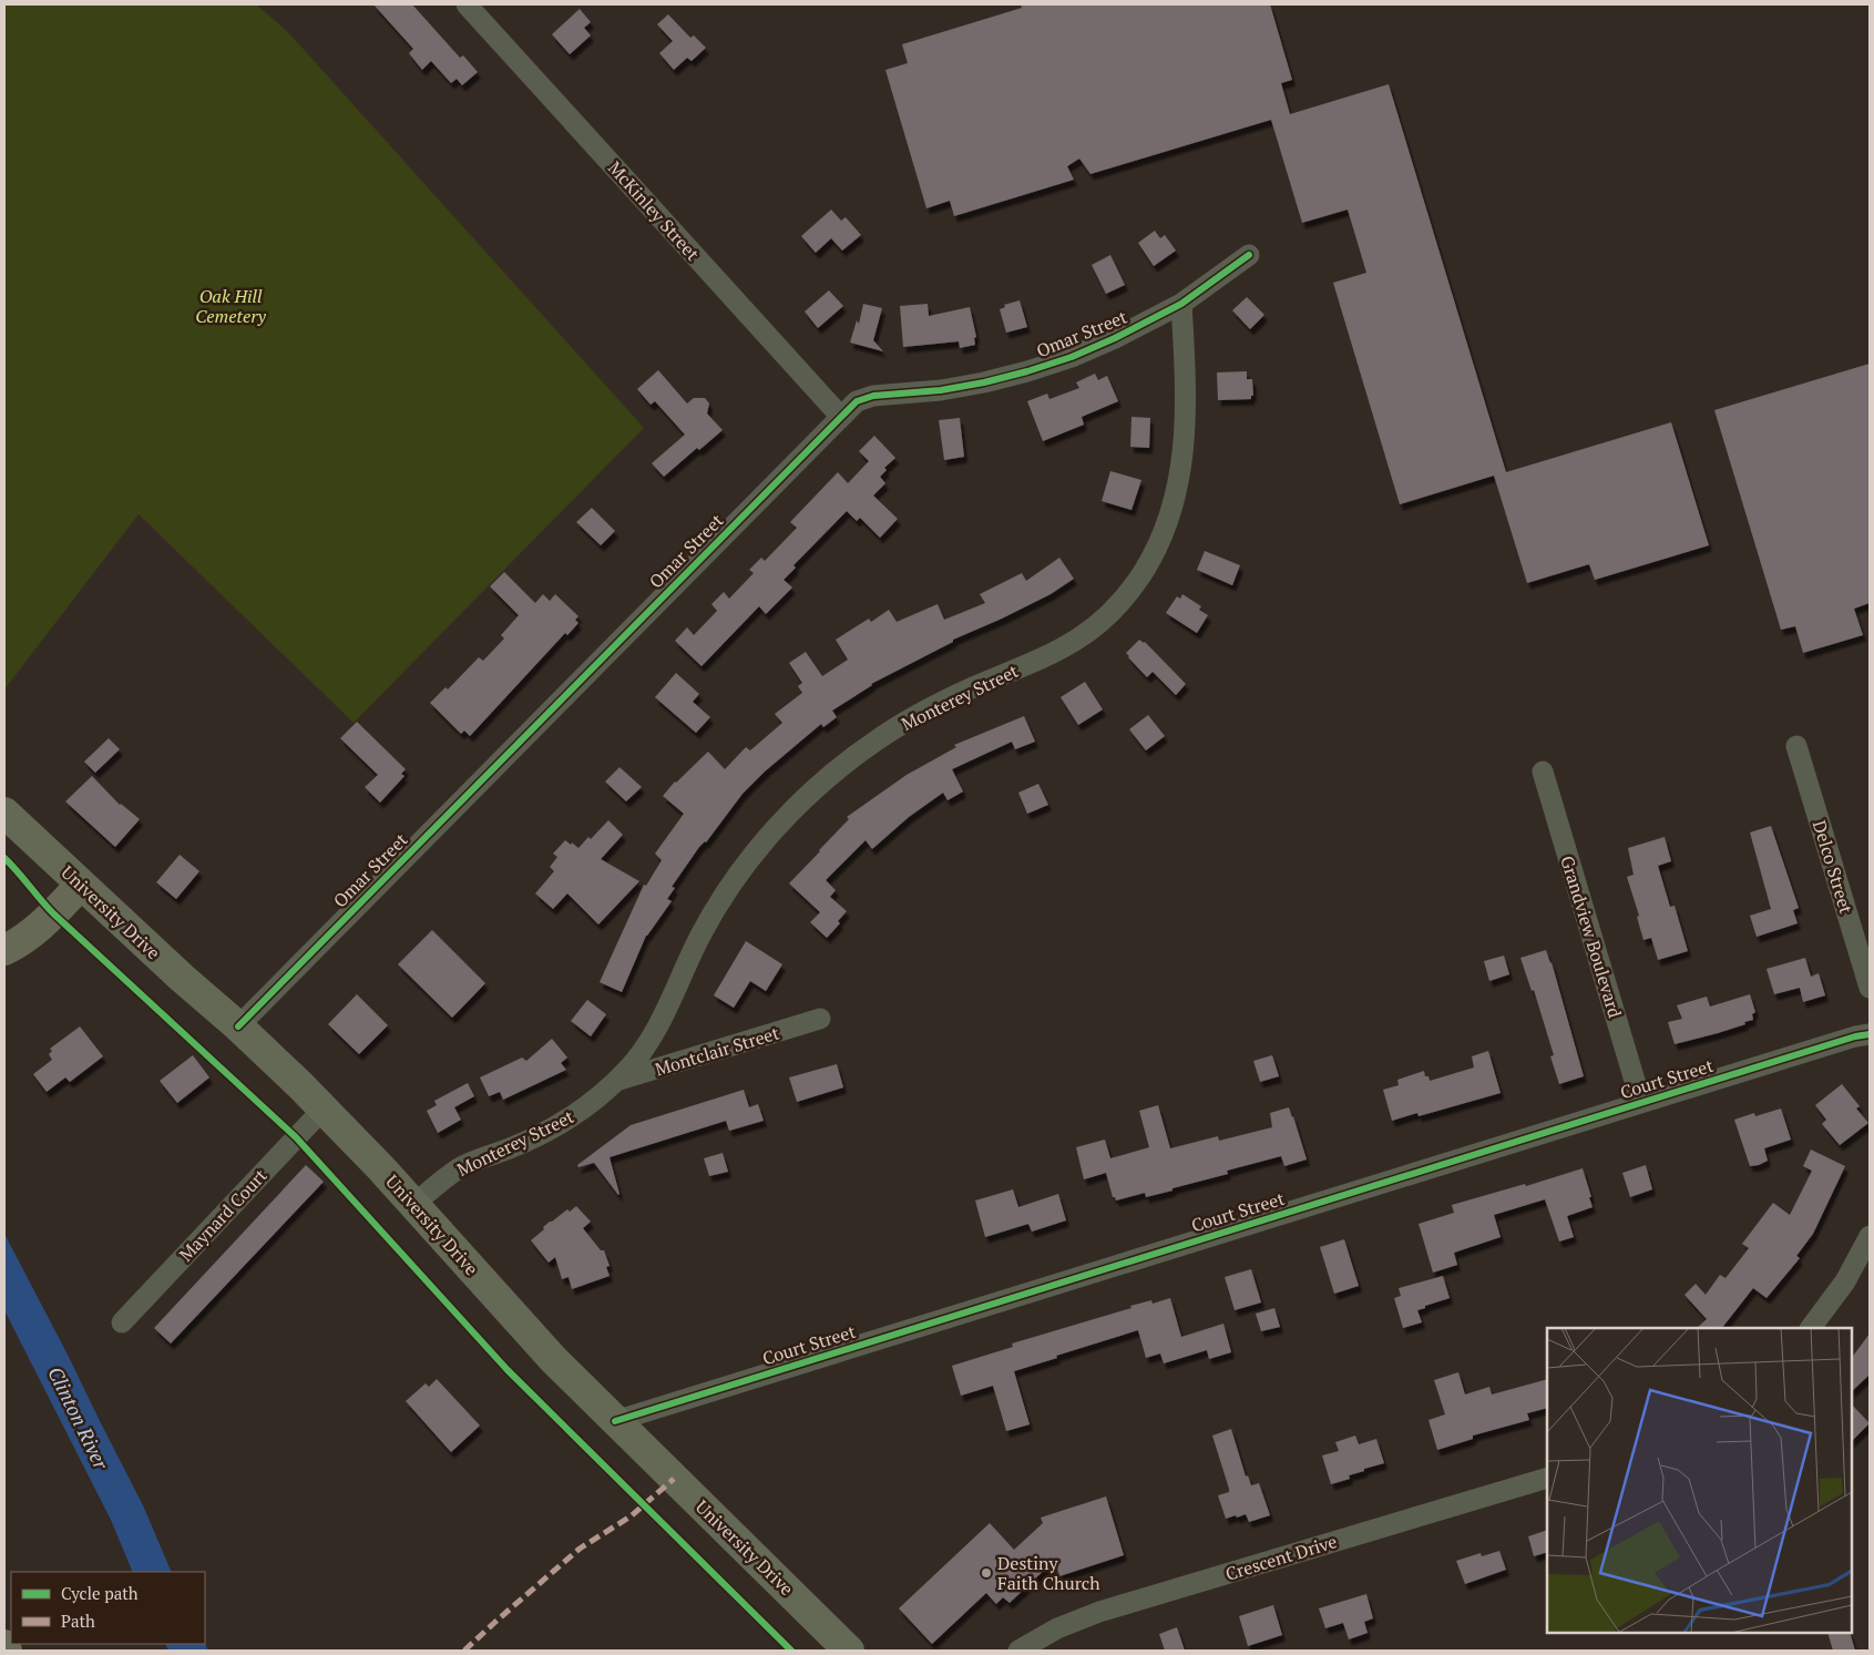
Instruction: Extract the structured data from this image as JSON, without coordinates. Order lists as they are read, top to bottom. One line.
{"streets":{"main road":["University Drive"],"street":["McKinley Street","Omar Street","Monterey Street","Delco Street","Grandview Boulevard","Montclair Street","Court Street","Maynard Court","Crescent Drive"]},"crossings":[["McKinley Street","Omar Street"],["Omar Street","Monterey Street"],["Omar Street","University Drive"],["Monterey Street","University Drive"],["Monterey Street","Montclair Street"],["University Drive","Court Street"],["University Drive","Maynard Court"],["Grandview Boulevard","Court Street"]],"water":["Clinton River"],"parks":["Oak Hill Cemetery"],"places":["Destiny Faith Church"],"legend":["Cycle path","Path"]}
